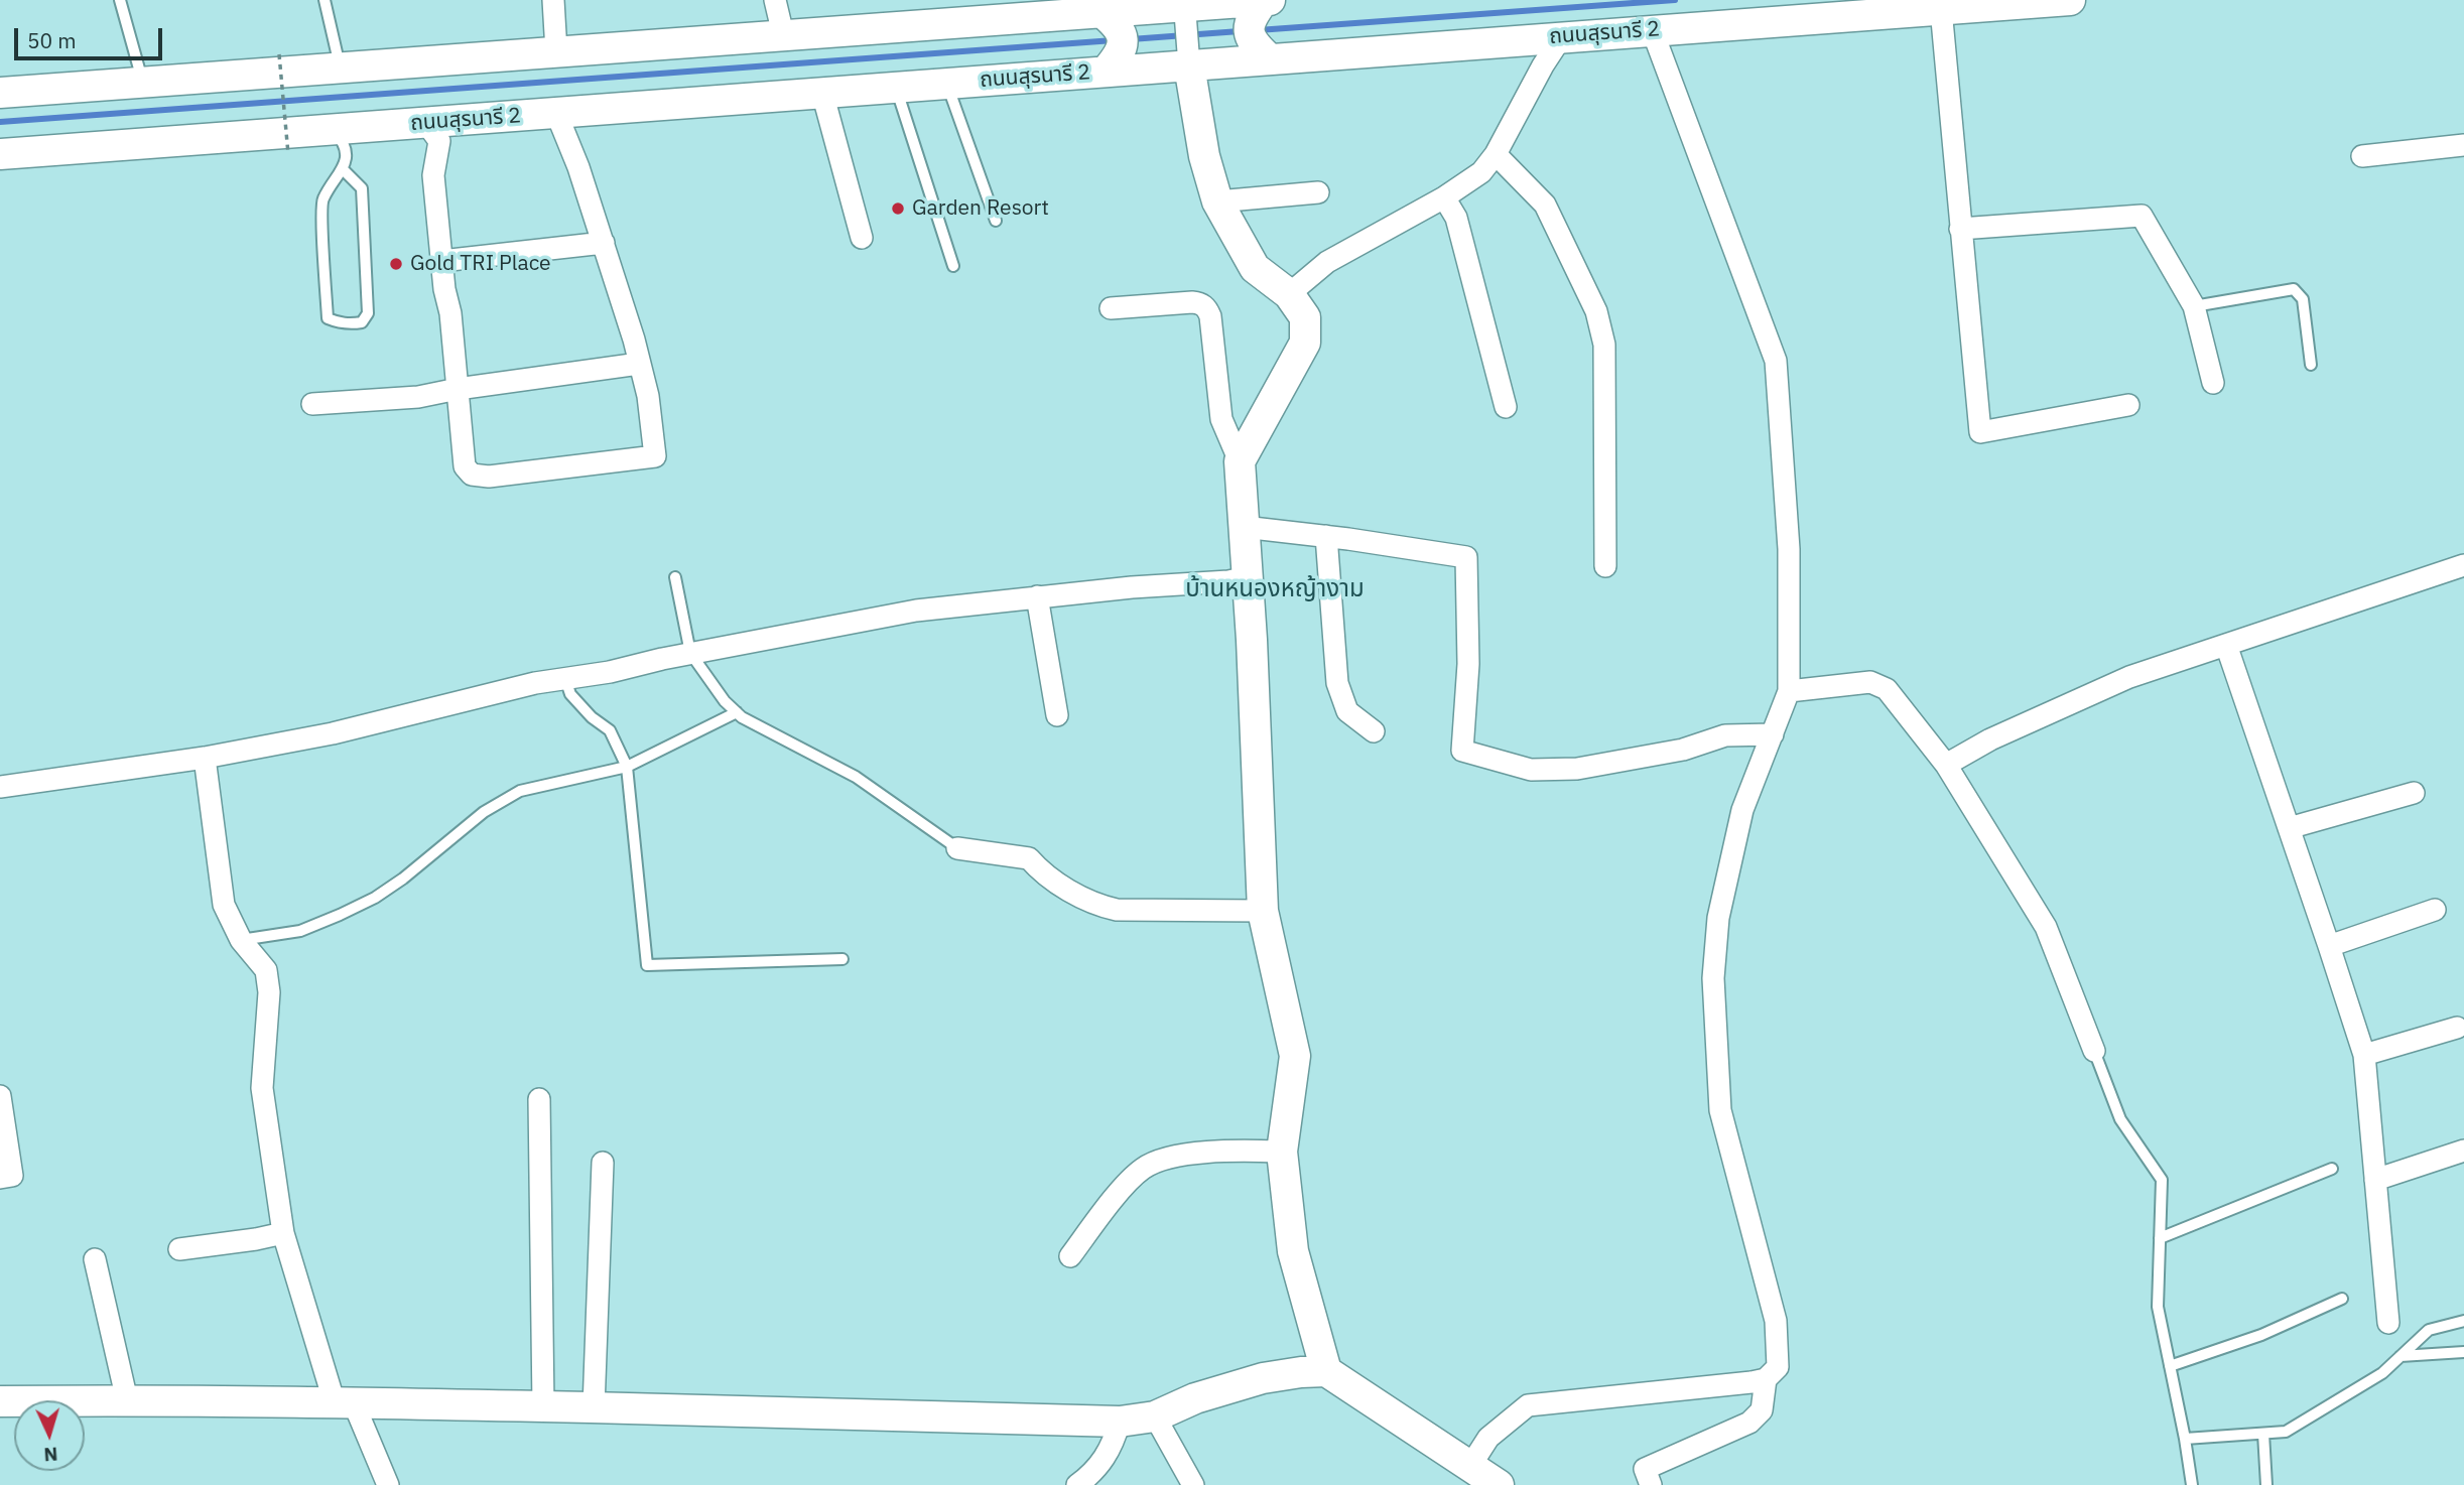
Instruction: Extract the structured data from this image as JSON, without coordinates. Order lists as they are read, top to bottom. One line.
{"streets":{"main road":["ถนนสุรนารี 2"]},"districts":["บ้านหนองหญ้างาม"],"places":["Garden Resort","Gold TRI Place"],"scale_bar":"50 m","north":"bottom"}
